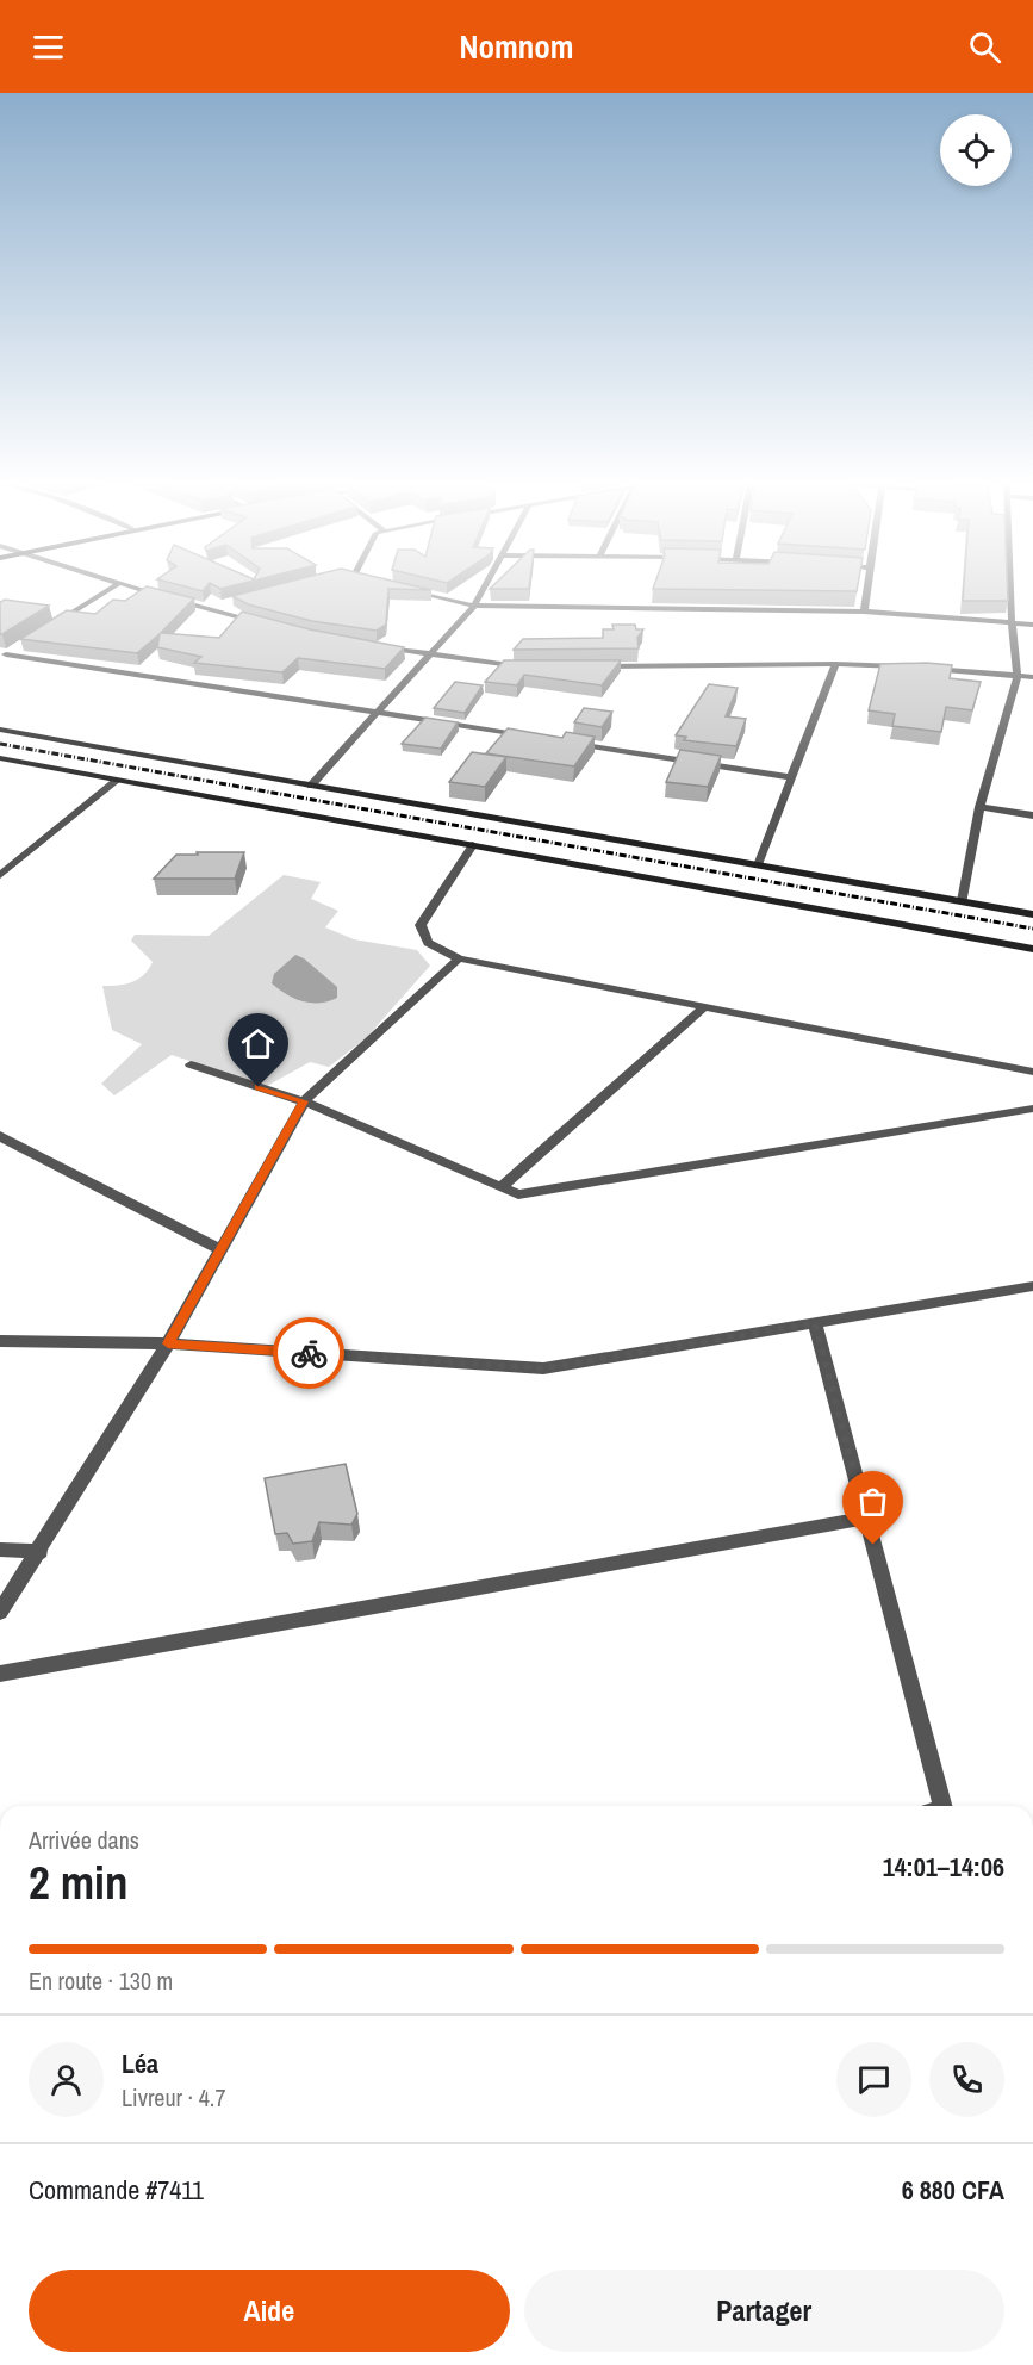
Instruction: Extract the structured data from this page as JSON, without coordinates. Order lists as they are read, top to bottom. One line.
{"page":{"header":"Nomnom","heading":["2 min","Arrivée dans","14:01–14:06"],"panel":["Léa","Livreur · 4.7","Commande #7411","6 880 CFA"],"bar":"En route · 130 m","buttons":["Aide","Partager"]}}
